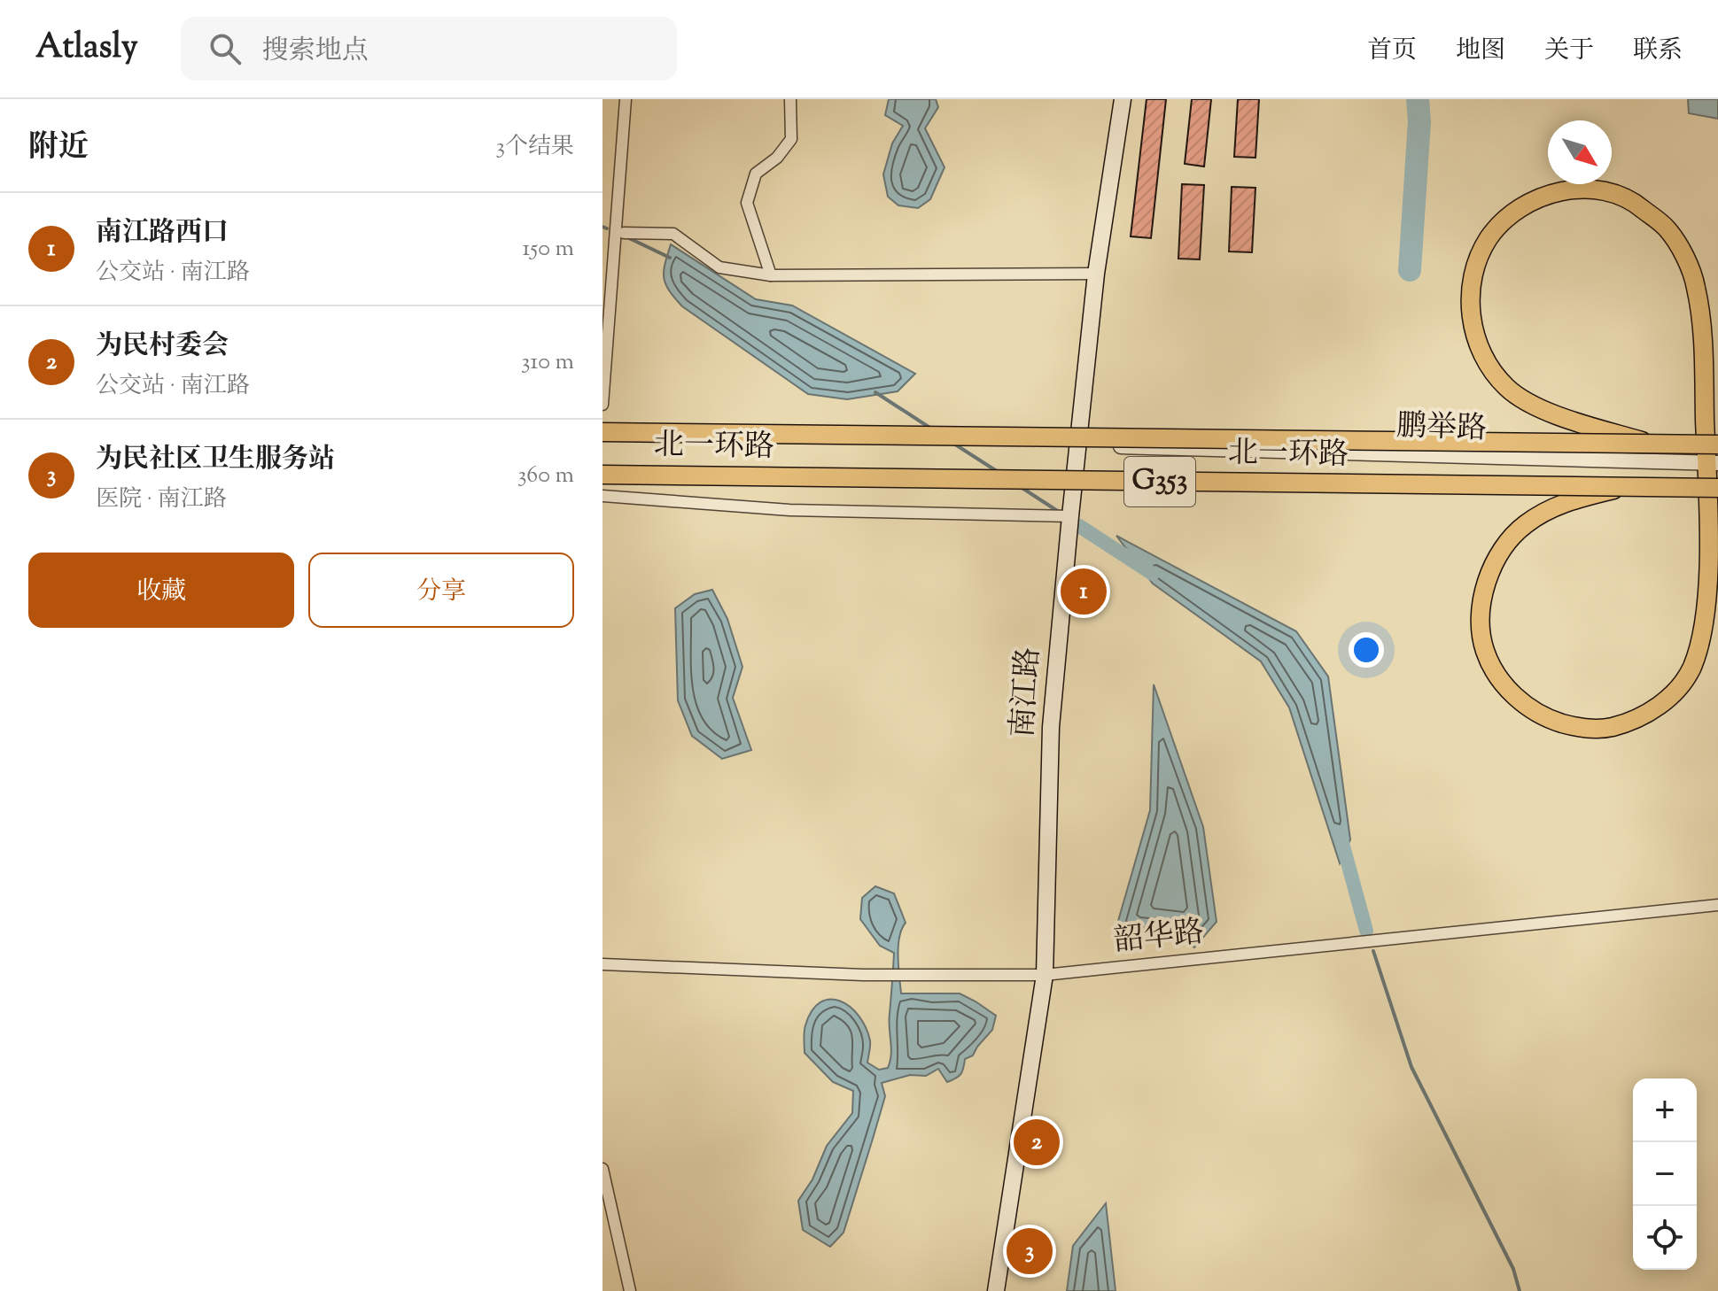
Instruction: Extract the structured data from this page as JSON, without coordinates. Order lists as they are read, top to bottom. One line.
{"streets":{"highway":["北一环路","G353"],"main road":["南江路"],"street":["鹏举路","韶华路"]},"crossings":[["鹏举路","南江路"],["南江路","韶华路"]],"north":"bottom right","page":{"header":"Atlasly","search":"搜索地点","nav":["首页","地图","关于","联系"],"heading":["附近","3个结果"],"list":[{"mark":"1","name":"南江路西口","note":"公交站 · 南江路","value":"150 m"},{"mark":"2","name":"为民村委会","note":"公交站 · 南江路","value":"310 m"},{"mark":"3","name":"为民社区卫生服务站","note":"医院 · 南江路","value":"360 m"}],"buttons":["收藏","分享"],"pins":["1","2","3"],"map_buttons":["+","−"]}}
